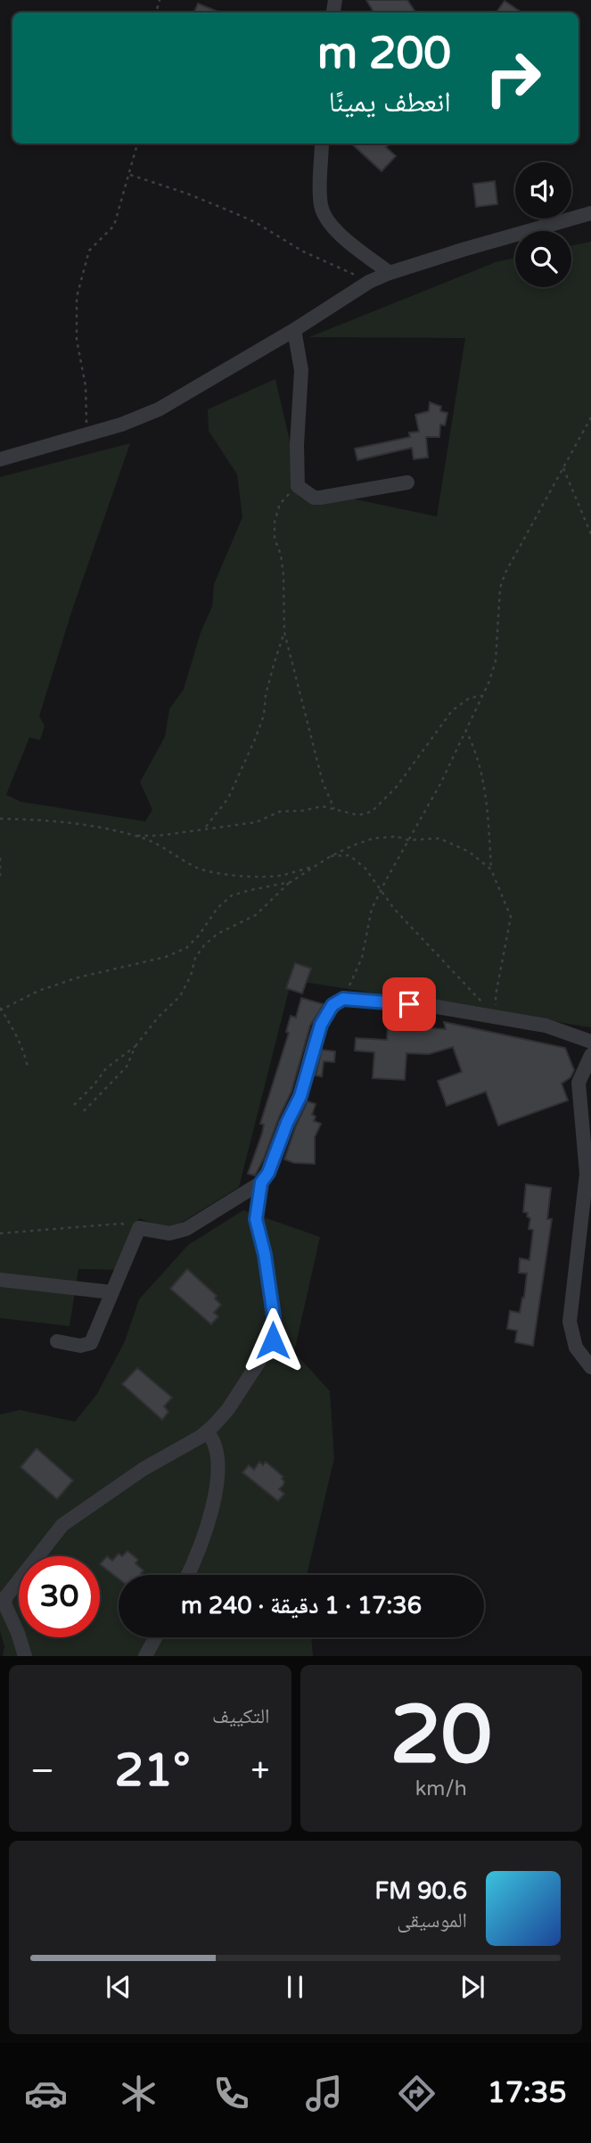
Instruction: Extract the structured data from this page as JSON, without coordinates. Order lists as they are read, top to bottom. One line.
{"page":{"turn":["200 m","انعطف يمينًا"],"limit":"30","trip":"17:36 · 1 دقيقة · 240 m","tile":[["20","km/h"],"التكييف"],"heat":["−","21°","+"],"song":["90.6 FM","الموسيقى"],"tabs":"17:35"}}
